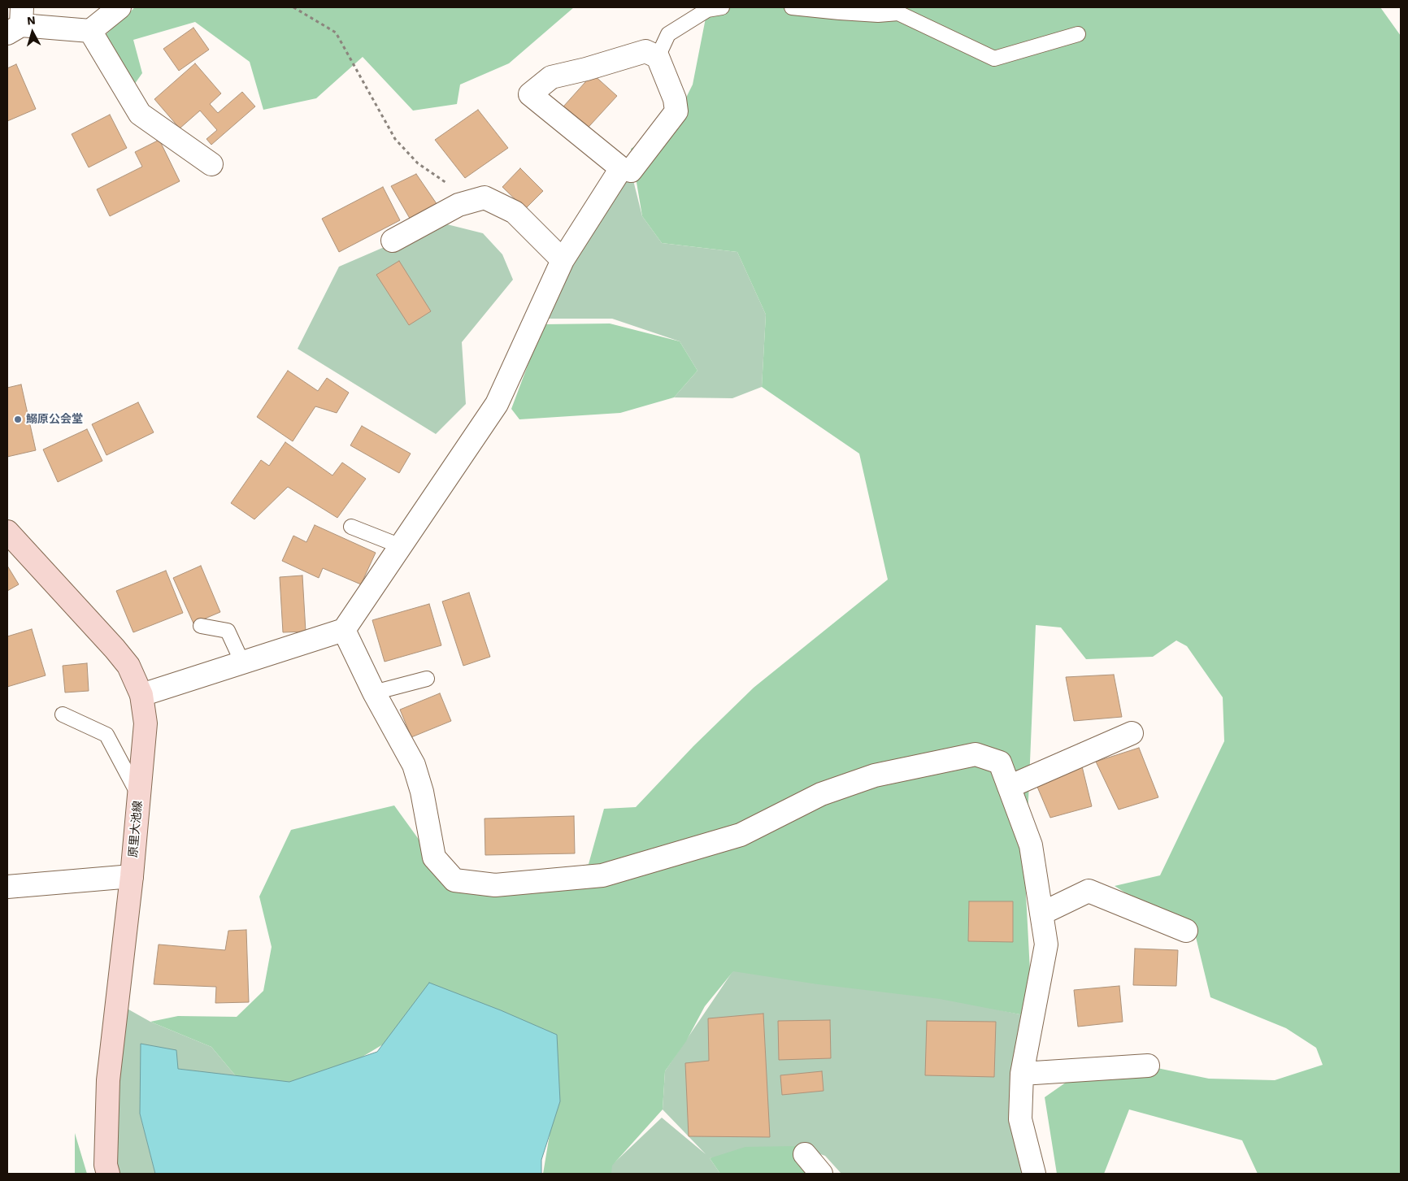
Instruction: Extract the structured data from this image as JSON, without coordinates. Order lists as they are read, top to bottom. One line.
{"streets":{"main road":["原里大池線"]},"places":["鰯原公会堂"],"north":"top"}
